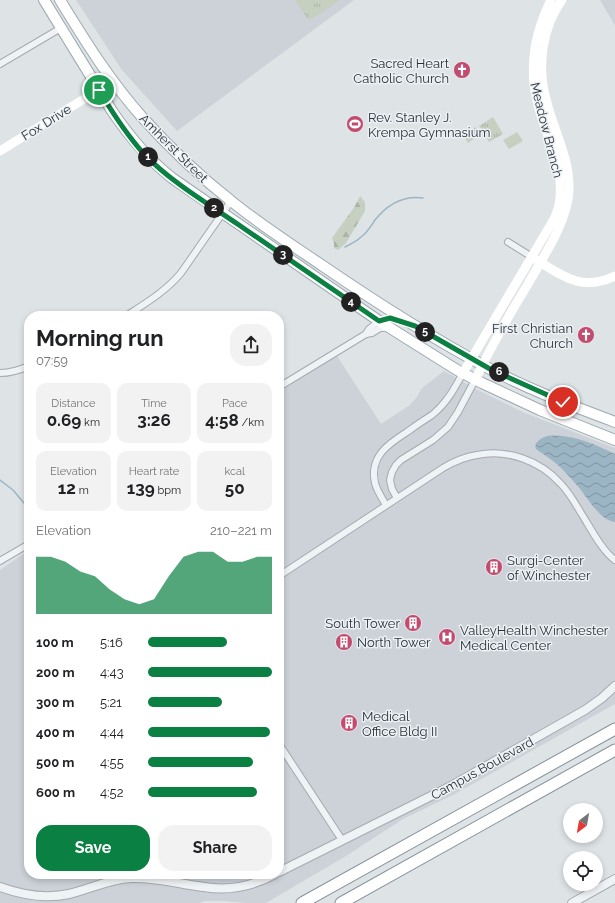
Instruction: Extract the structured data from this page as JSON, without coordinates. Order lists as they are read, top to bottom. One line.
{"streets":{"main road":["Fox Drive","Meadow Branch","Amherst Street"],"street":["Campus Boulevard"]},"crossings":[["Fox Drive","Amherst Street"]],"places":{"church":["Sacred Heart Catholic Church","First Christian Church"],"sports":["Rev. Stanley J. Krempa Gymnasium"],"building":["Surgi-Center of Winchester","South Tower","North Tower","Medical Office Bldg II"],"hospital":["ValleyHealth Winchester Medical Center"]},"north":"bottom left","page":{"pins":["1","2","3","4","5","6"],"heading":["Morning run","07:59"],"stats":[["Distance","0.69 km"],["Time","3:26"],["Pace","4:58 /km"],["Elevation","12 m"],["Heart rate","139 bpm"],["kcal","50"]],"chart":["Elevation","210–221 m"],"list":[{"name":"100 m","note":"5:16"},{"name":"200 m","note":"4:43"},{"name":"300 m","note":"5:21"},{"name":"400 m","note":"4:44"},{"name":"500 m","note":"4:55"},{"name":"600 m","note":"4:52"}],"buttons":["Save","Share"]}}
